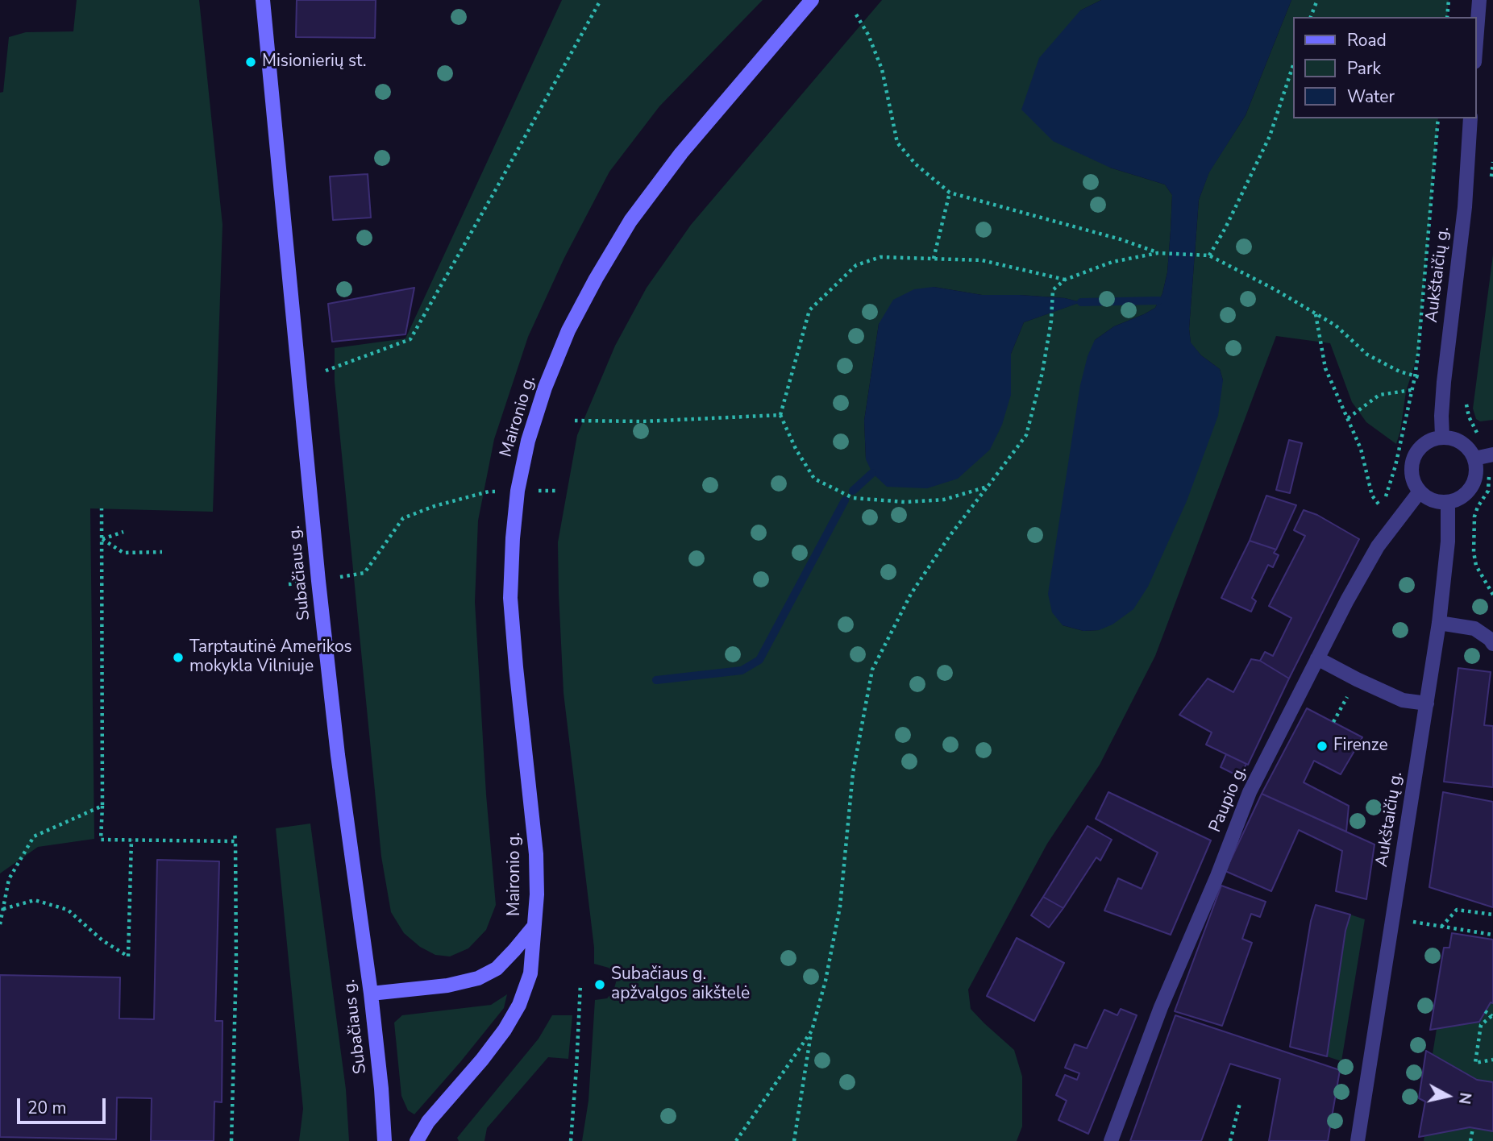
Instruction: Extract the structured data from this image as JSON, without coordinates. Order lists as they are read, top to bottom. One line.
{"streets":{"main road":["Maironio g.","Subačiaus g."],"street":["Aukštaičių g.","Paupio g."]},"crossings":[["Aukštaičių g.","Paupio g."],["Maironio g.","Subačiaus g."]],"places":["Misionierių st.","Tarptautinė Amerikos mokykla Vilniuje","Firenze","Subačiaus g. apžvalgos aikštelė"],"legend":["Road","Park","Water"],"scale_bar":"20 m","north":"right"}
